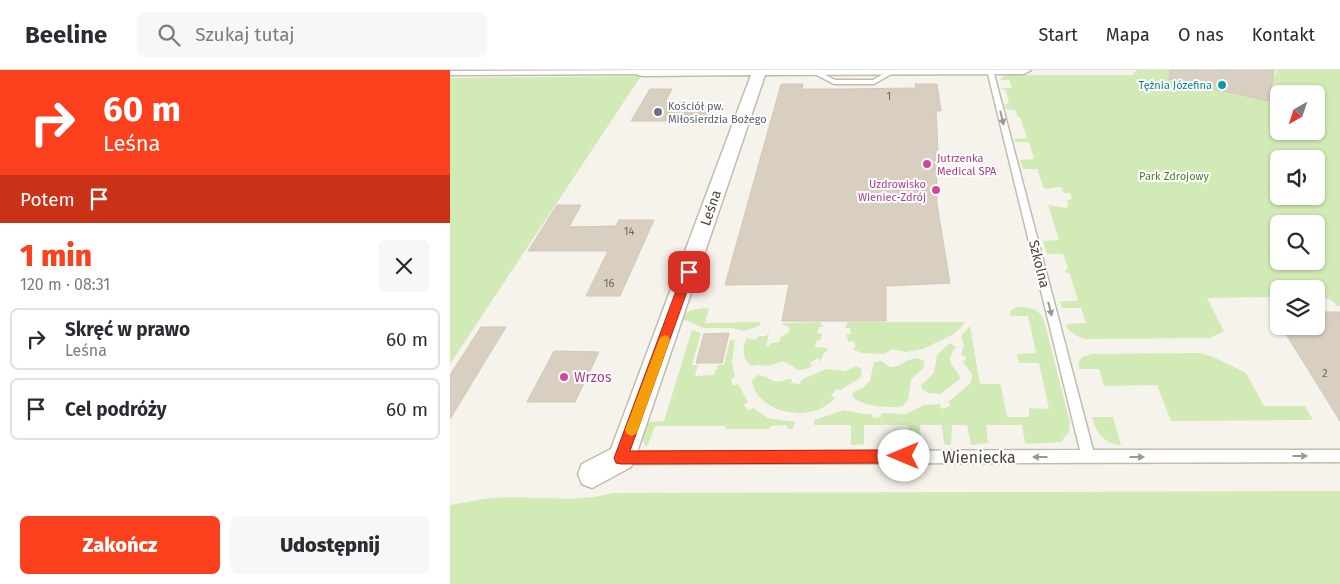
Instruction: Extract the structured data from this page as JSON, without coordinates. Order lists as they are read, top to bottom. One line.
{"streets":{"street":["Leśna","Wieniecka"],"lane":["Szkolna"]},"crossings":[["Leśna","Wieniecka"],["Szkolna","Wieniecka"]],"one_way":["Szkolna"],"parks":["Park Zdrojowy"],"places":["Tężnia Józefina","Kościół pw. Miłosierdzia Bożego","Jutrzenka Medical SPA","Uzdrowisko Wieniec-Zdrój","Wrzos"],"house_numbers":["1","14","16","2"],"north":"bottom left","page":{"header":"Beeline","search":"Szukaj tutaj","nav":["Start","Mapa","O nas","Kontakt"],"turn":["60 m","Leśna"],"then":"Potem","heading":["1 min","120 m · 08:31"],"list":[{"name":"Skręć w prawo","note":"Leśna","value":"60 m"},{"name":"Cel podróży","value":"60 m"}],"buttons":["Zakończ","Udostępnij"]}}
